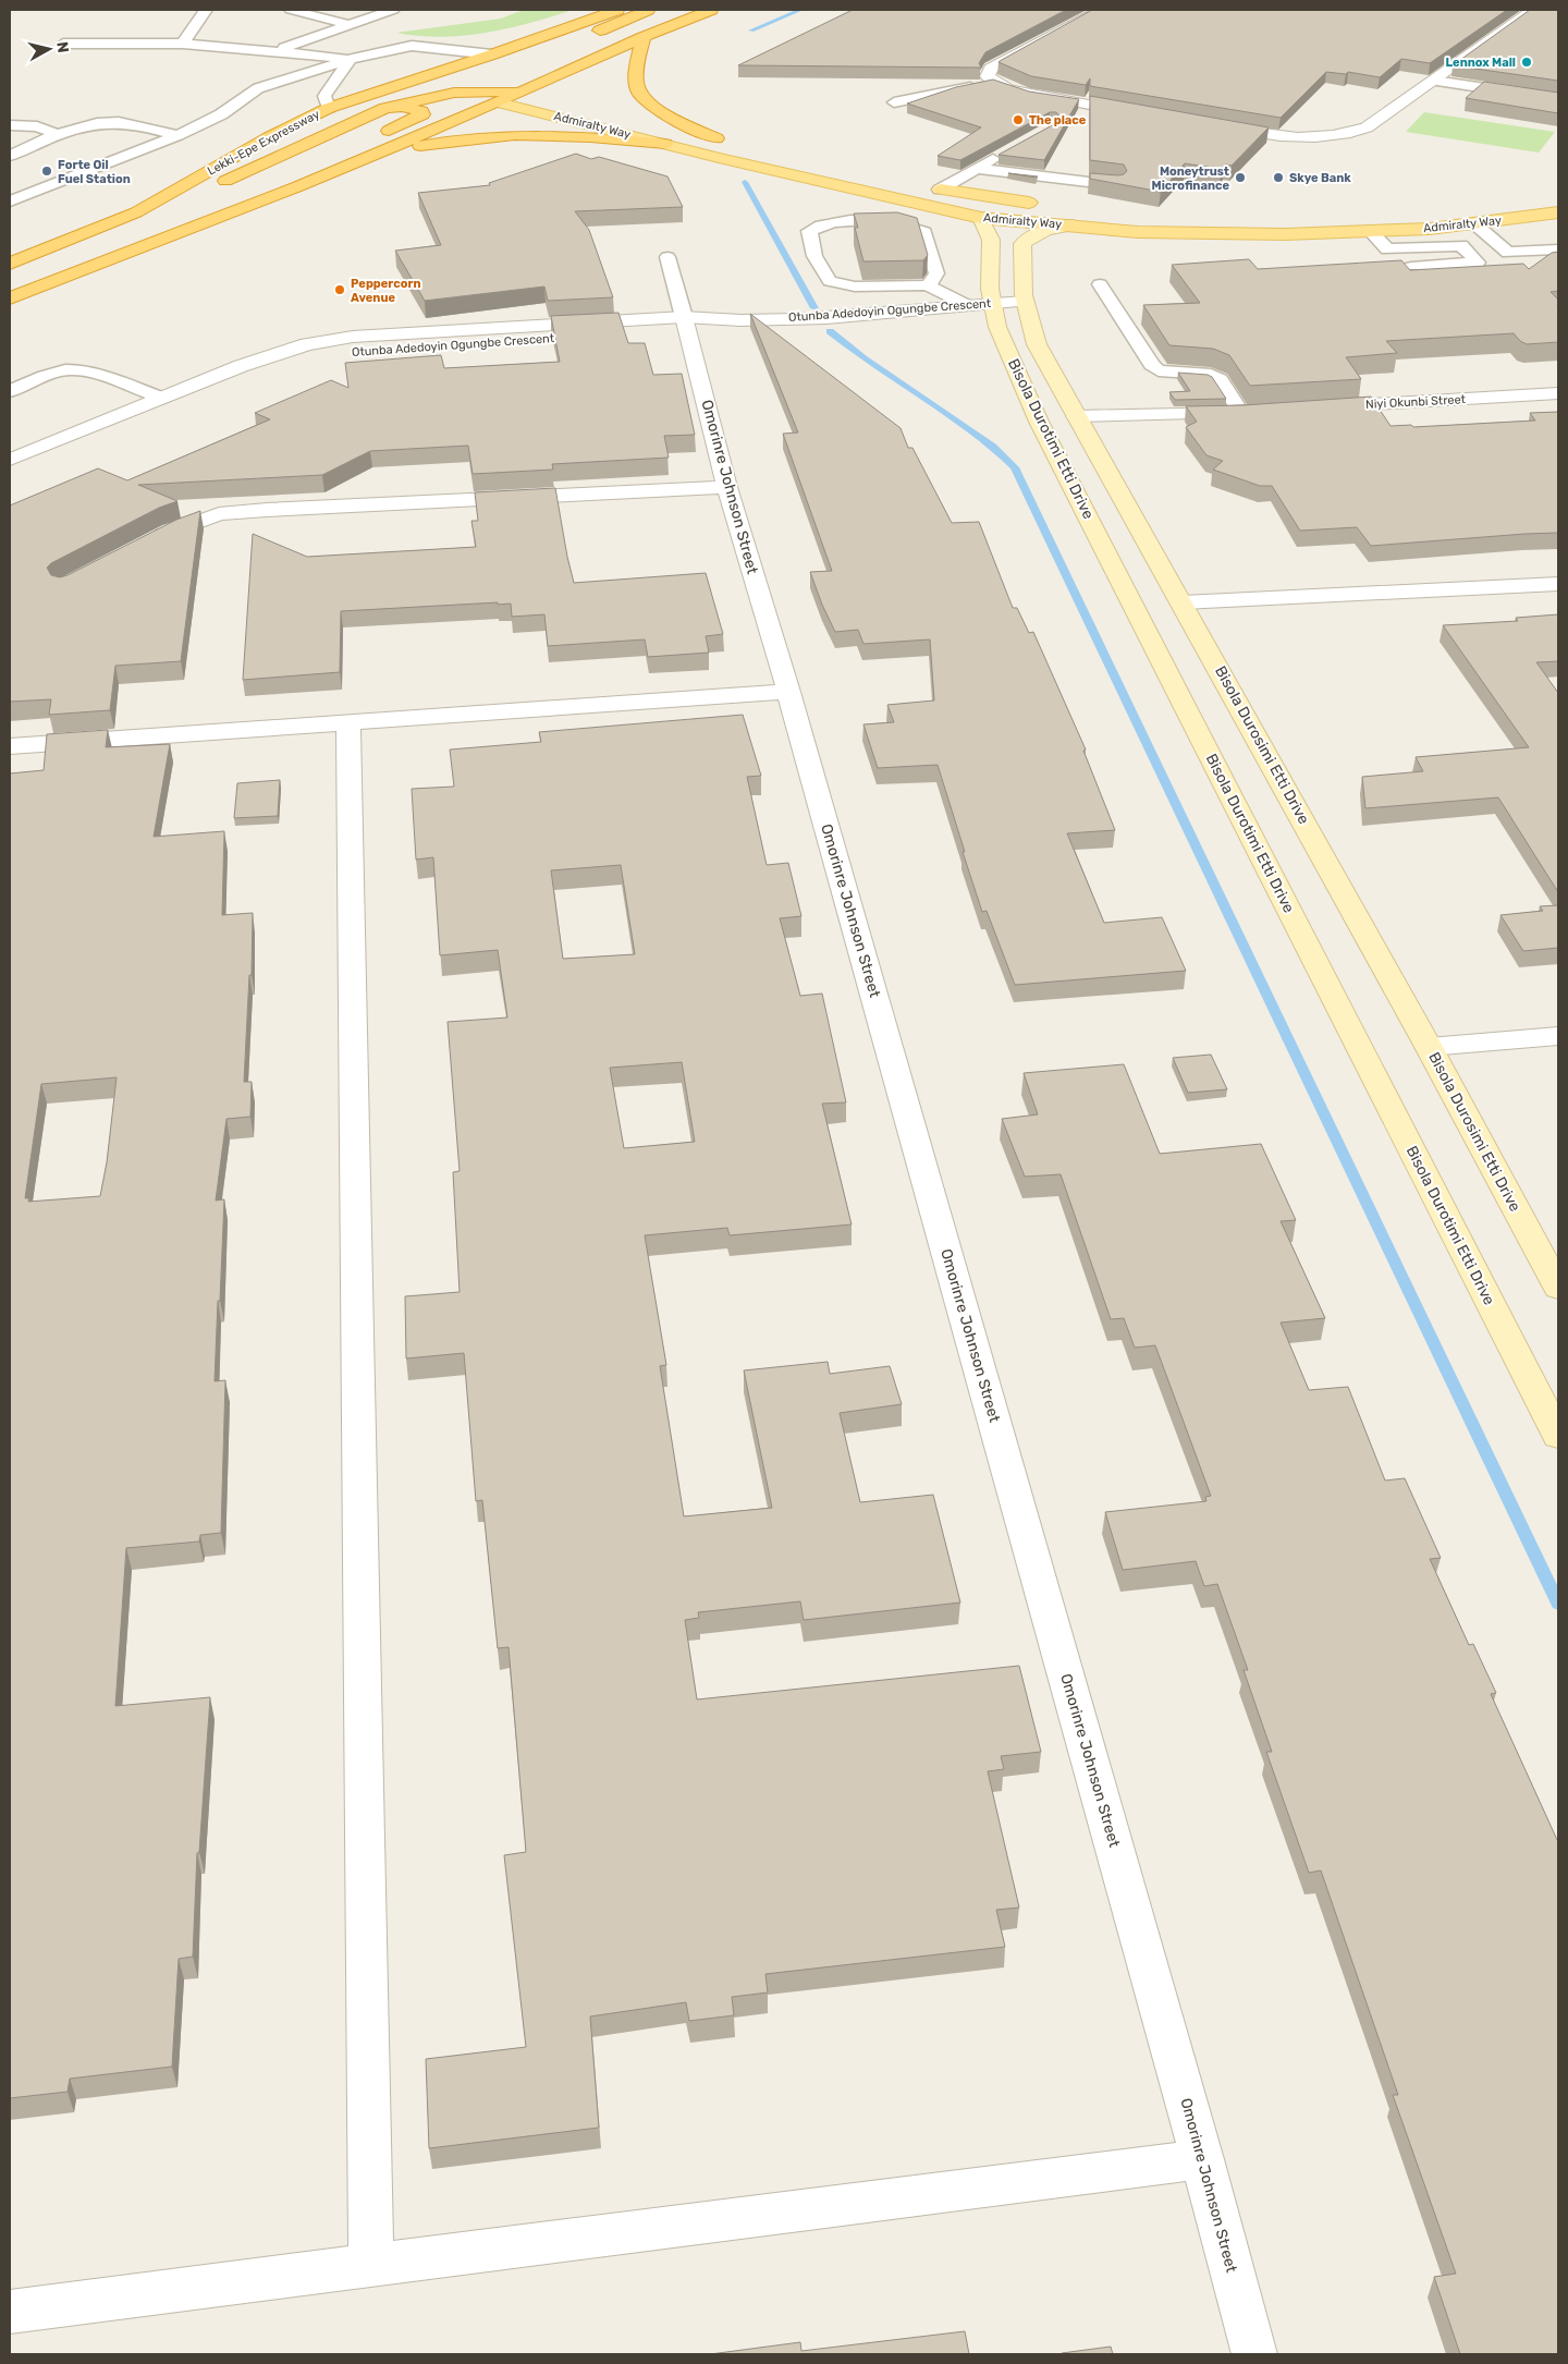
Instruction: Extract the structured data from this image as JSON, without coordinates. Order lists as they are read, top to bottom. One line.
{"streets":{"highway":["Lekki-Epe Expressway"],"main road":["Admiralty Way","Bisola Durotimi Etti Drive","Bisola Durosimi Etti Drive"],"street":["Otunba Adedoyin Ogungbe Crescent","Niyi Okunbi Street","Omorinre Johnson Street"]},"crossings":[["Admiralty Way","Bisola Durotimi Etti Drive"],["Admiralty Way","Bisola Durosimi Etti Drive"],["Otunba Adedoyin Ogungbe Crescent","Bisola Durotimi Etti Drive"],["Otunba Adedoyin Ogungbe Crescent","Omorinre Johnson Street"],["Otunba Adedoyin Ogungbe Crescent","Bisola Durosimi Etti Drive"]],"places":["Lennox Mall","The place","Forte Oil Fuel Station","Moneytrust Microfinance","Skye Bank","Peppercorn Avenue"],"north":"right"}
